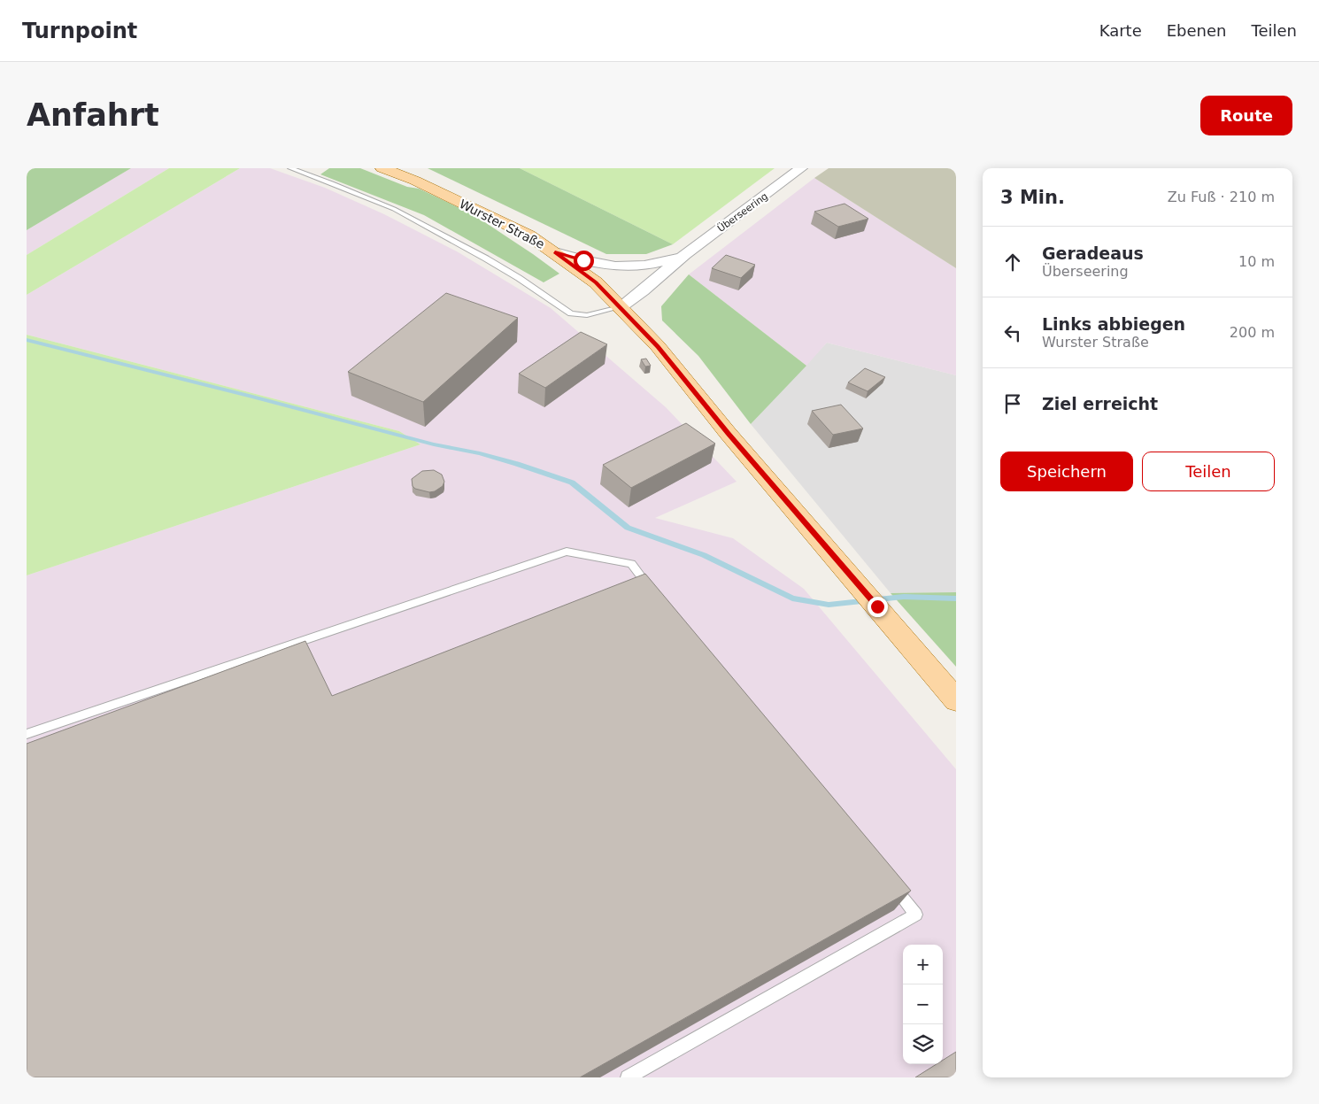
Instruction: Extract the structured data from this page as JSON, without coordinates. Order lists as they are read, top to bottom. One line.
{"streets":{"main road":["Wurster Straße"],"street":["Überseering"]},"crossings":[["Überseering","Wurster Straße"]],"page":{"header":"Turnpoint","nav":["Karte","Ebenen","Teilen"],"buttons":["Route",["Speichern","Teilen"]],"title":"Anfahrt","heading":["3 Min.","Zu Fuß · 210 m"],"list":[["Geradeaus","Überseering","10 m"],["Links abbiegen","Wurster Straße","200 m"],"Ziel erreicht"],"map_buttons":["+","−"]}}
